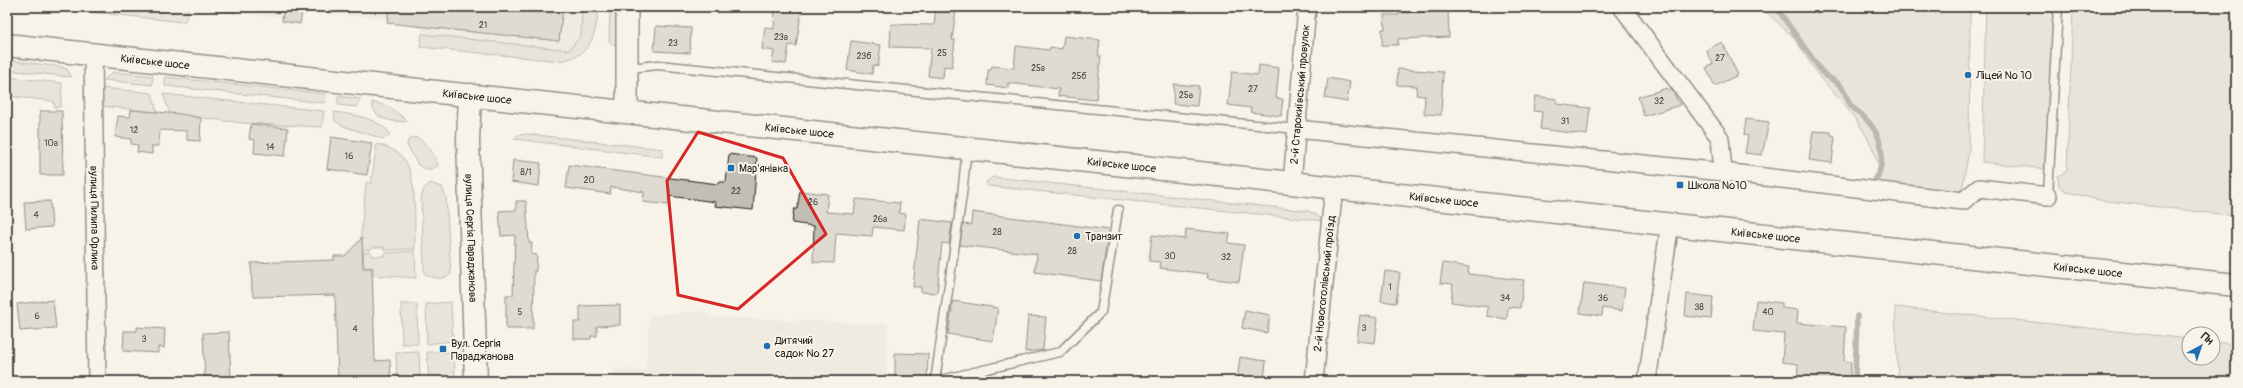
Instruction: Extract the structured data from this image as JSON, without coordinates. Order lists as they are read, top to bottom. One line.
{"streets":{"main road":["Київське шосе","вулиця Сергія Параджанова"],"street":["2-й Старокиївський провулок","вулиця Пилипа Орлика","2-й Новогоголівський проїзд"]},"crossings":[["Київське шосе","2-й Старокиївський провулок"],["Київське шосе","вулиця Пилипа Орлика"],["Київське шосе","вулиця Сергія Параджанова"],["Київське шосе","2-й Новогоголівський проїзд"]],"places":{"other":["Ліцей № 10","Транзит","Дитячий садок № 27"],"transit":["Мар'янівка","Школа №10","Вул. Сергія Параджанова"]},"house_numbers":["21","23а","23","25","23б","27","25а","25б","27","25в","32","31","12","10а","14","16","8/1","20","22","26","4","26а","28","28","30","32","1","34","36","38","5","40","6","3","4","3"],"north":"top right"}
